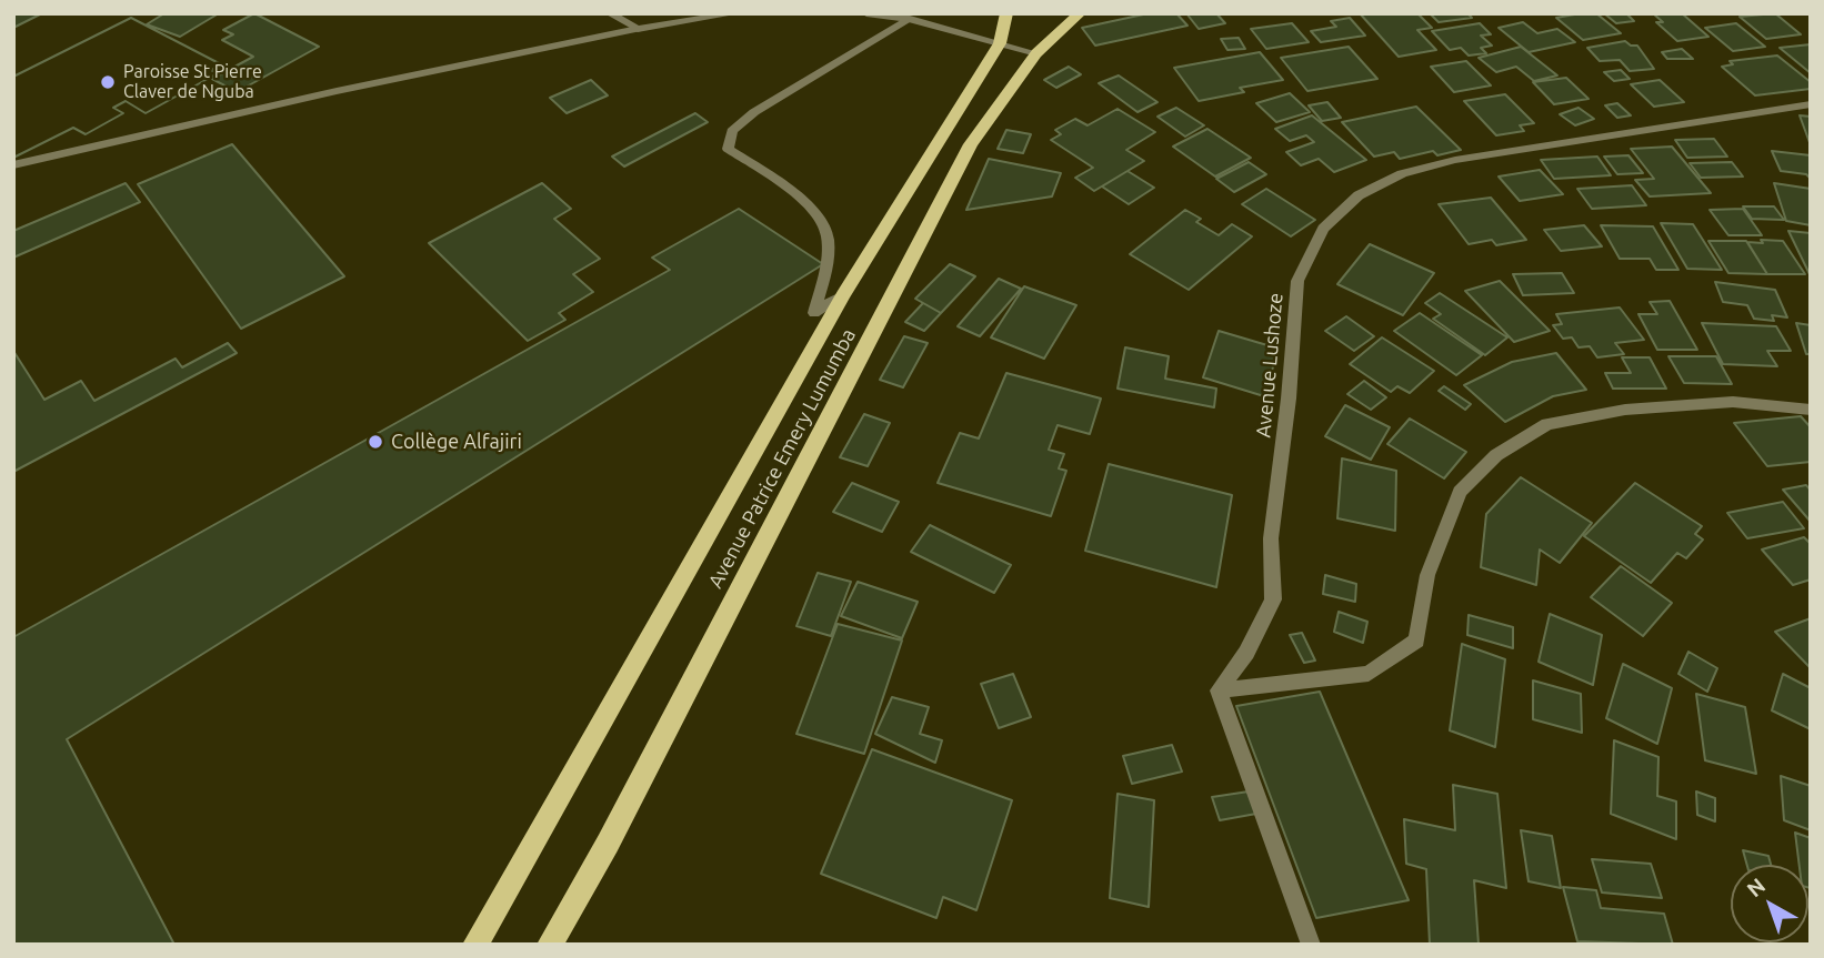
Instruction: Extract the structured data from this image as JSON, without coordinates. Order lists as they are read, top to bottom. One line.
{"streets":{"main road":["Avenue Patrice Emery Lumumba"],"street":["Avenue Lushoze"]},"places":["Paroisse St Pierre Claver de Nguba","Collège Alfajiri"],"north":"top left"}
